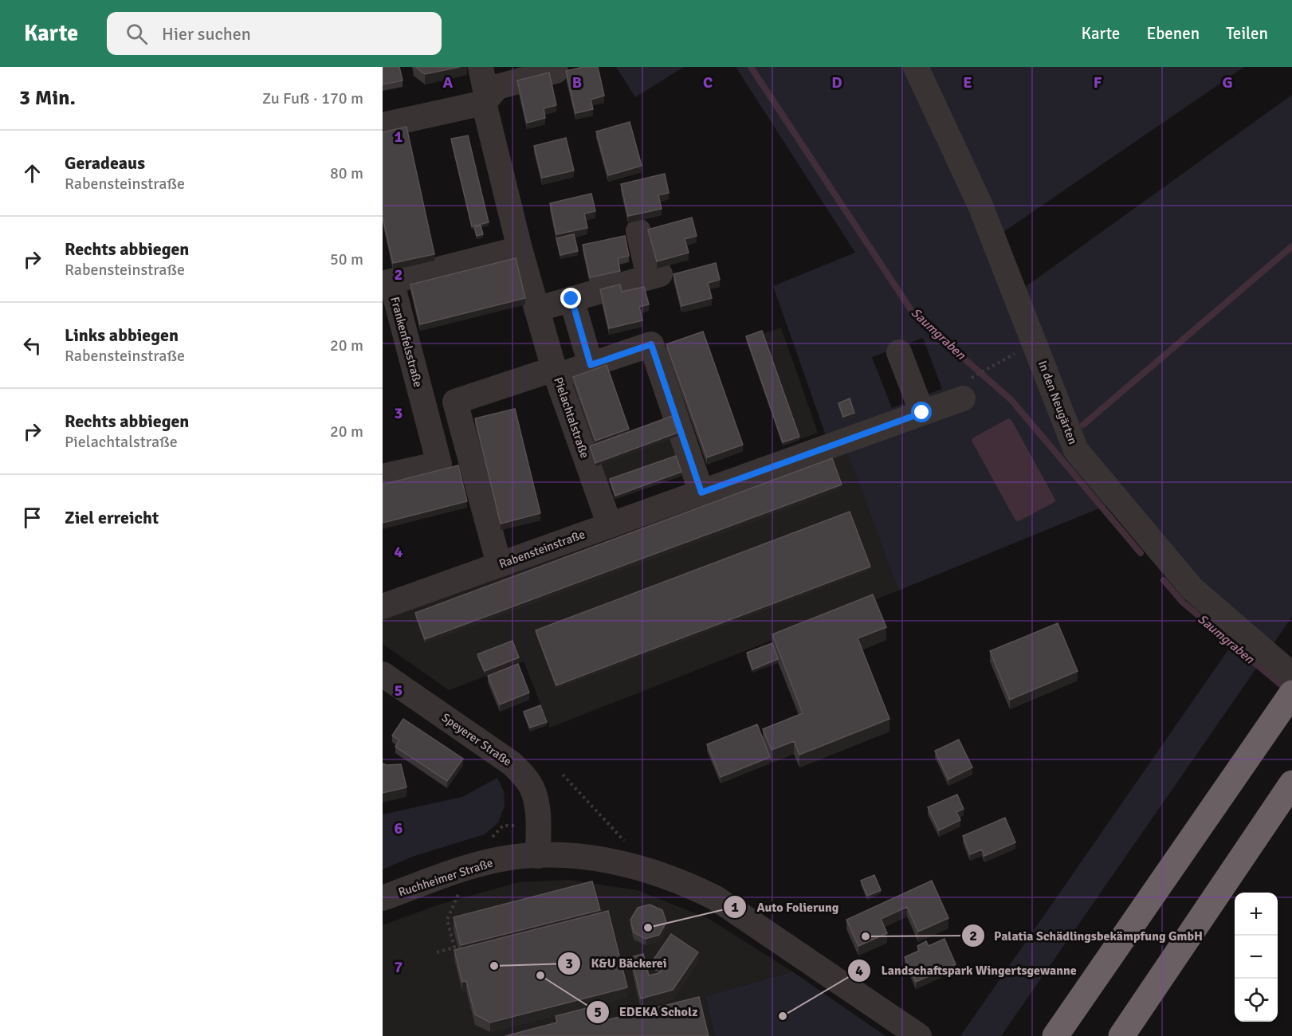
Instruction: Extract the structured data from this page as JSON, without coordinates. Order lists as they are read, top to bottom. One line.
{"streets":{"street":["Frankenfelsstraße","In den Neugärten","Pielachtalstraße","Rabensteinstraße","Speyerer Straße","Ruchheimer Straße"]},"crossings":[["Pielachtalstraße","Rabensteinstraße"],["Speyerer Straße","Ruchheimer Straße"]],"water":["Saumgraben"],"places":["Auto Folierung","Palatia Schädlingsbekämpfung GmbH","K&U Bäckerei","EDEKA Scholz","Landschaftspark Wingertsgewanne"],"page":{"header":"Karte","search":"Hier suchen","nav":["Karte","Ebenen","Teilen"],"heading":["3 Min.","Zu Fuß · 170 m"],"list":[["Geradeaus","Rabensteinstraße","80 m"],["Rechts abbiegen","Rabensteinstraße","50 m"],["Links abbiegen","Rabensteinstraße","20 m"],["Rechts abbiegen","Pielachtalstraße","20 m"],"Ziel erreicht"],"map_buttons":["+","−"]},"grid":{"columns":["A","B","C","D","E","F","G"],"rows":["1","2","3","4","5","6","7"]}}
